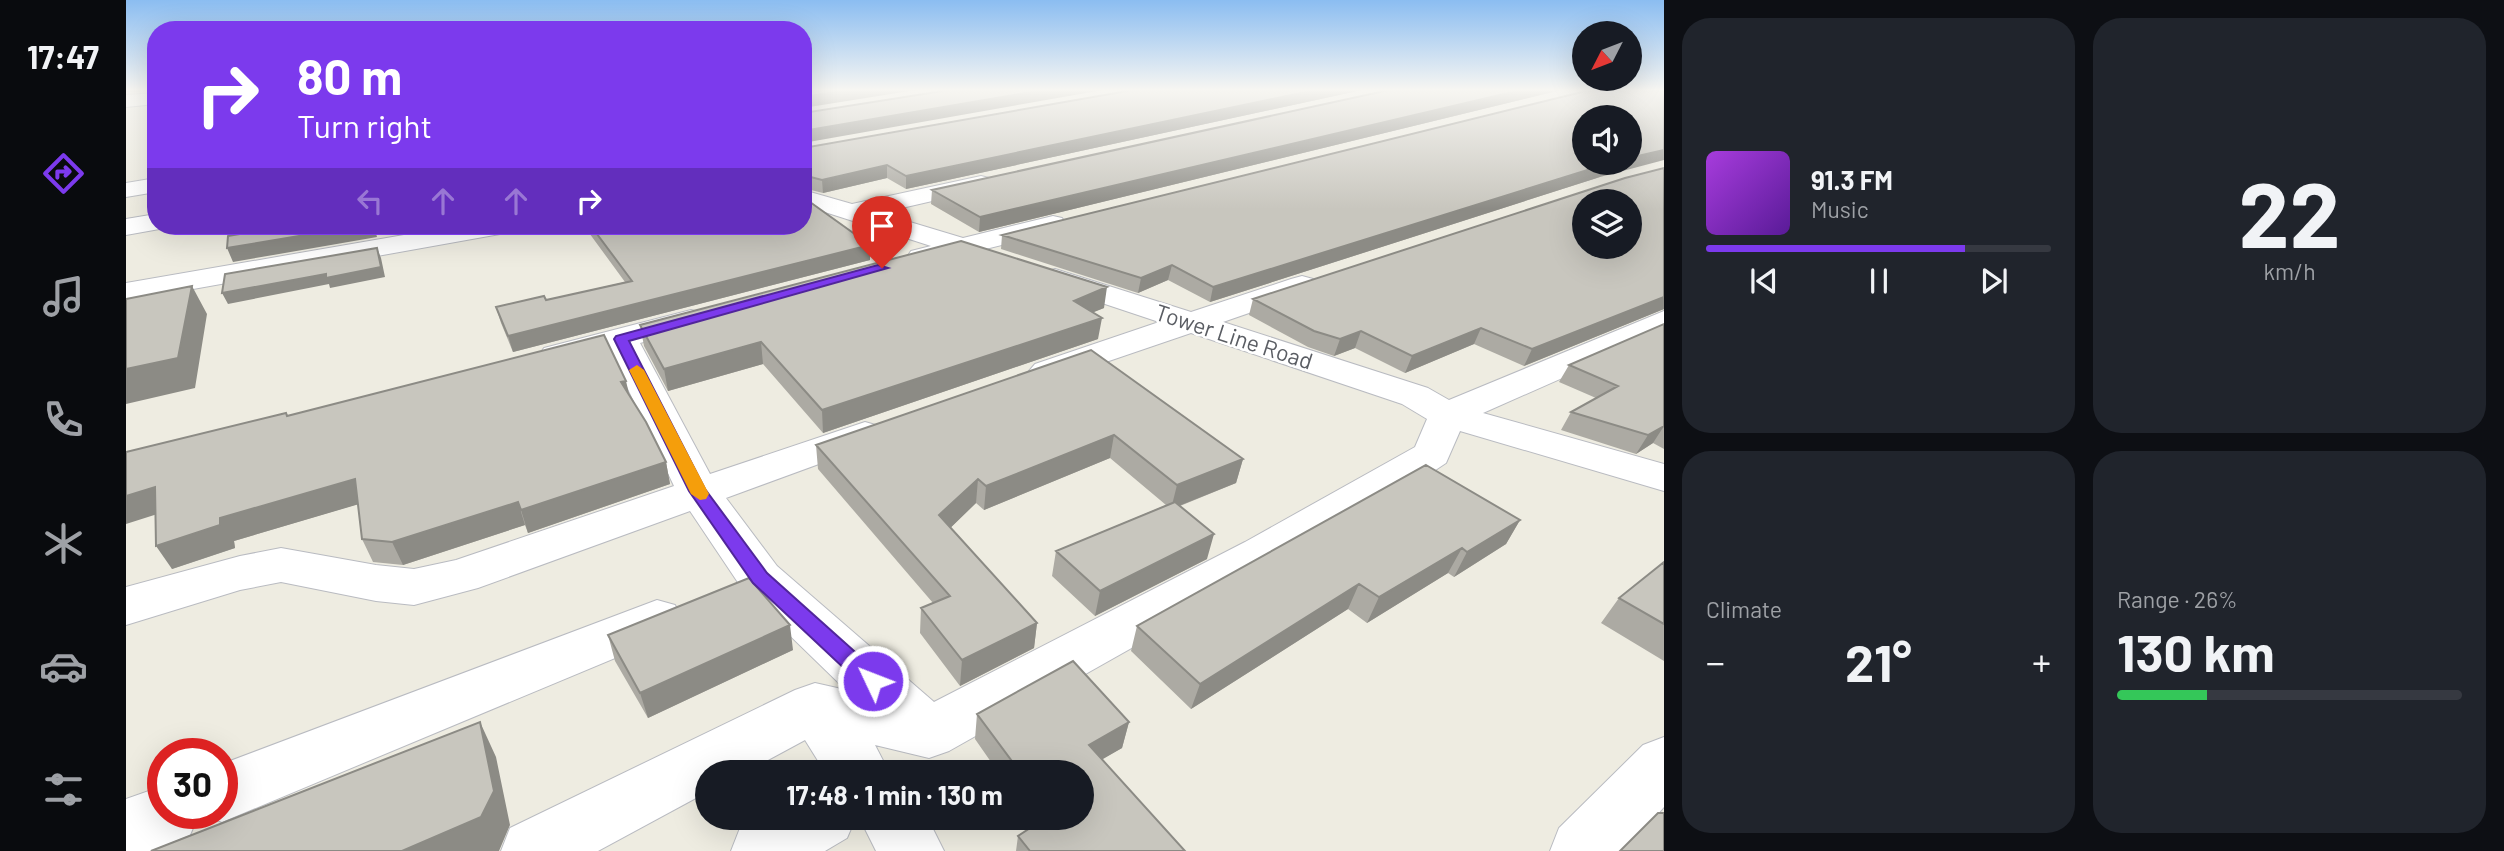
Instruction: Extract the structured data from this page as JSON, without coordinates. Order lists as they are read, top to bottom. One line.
{"streets":{"street":["Tower Line Road"]},"north":"bottom left","page":{"tabs":"17:47","tile":[["22","km/h"],"Climate",["Range · 26%","130 km"]],"turn":["80 m","Turn right"],"song":["91.3 FM","Music"],"heat":["−","21°","+"],"limit":"30","trip":"17:48 · 1 min · 130 m"}}
